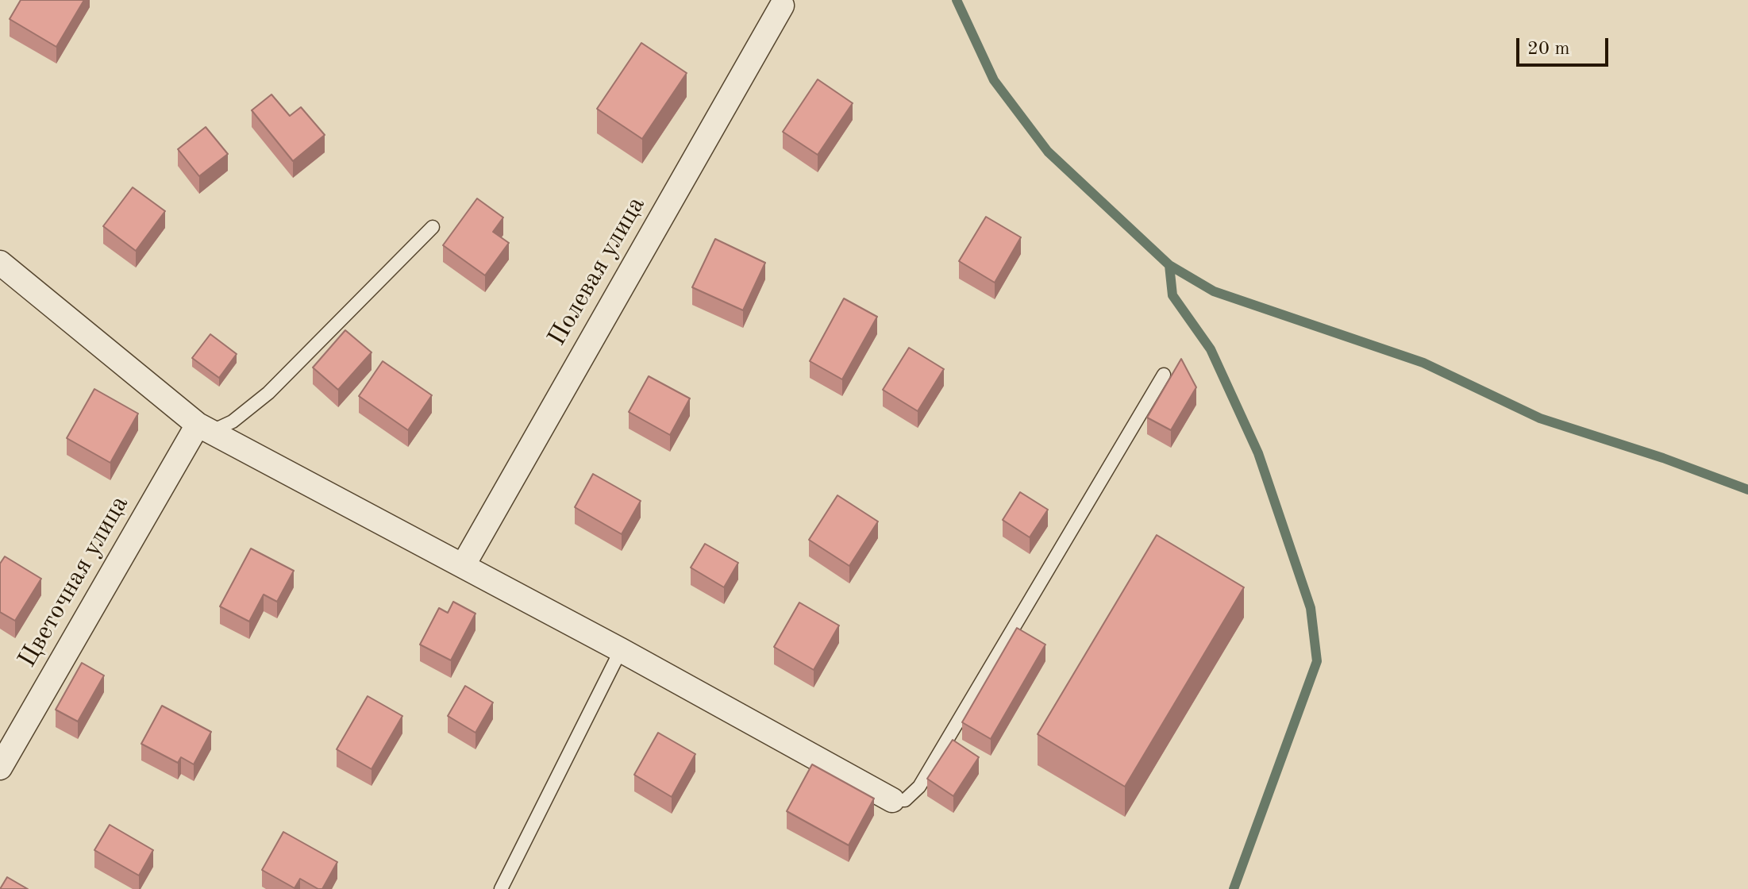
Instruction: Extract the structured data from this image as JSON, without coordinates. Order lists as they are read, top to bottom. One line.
{"streets":{"street":["Полевая улица","Цветочная улица"]},"scale_bar":"20 m"}
